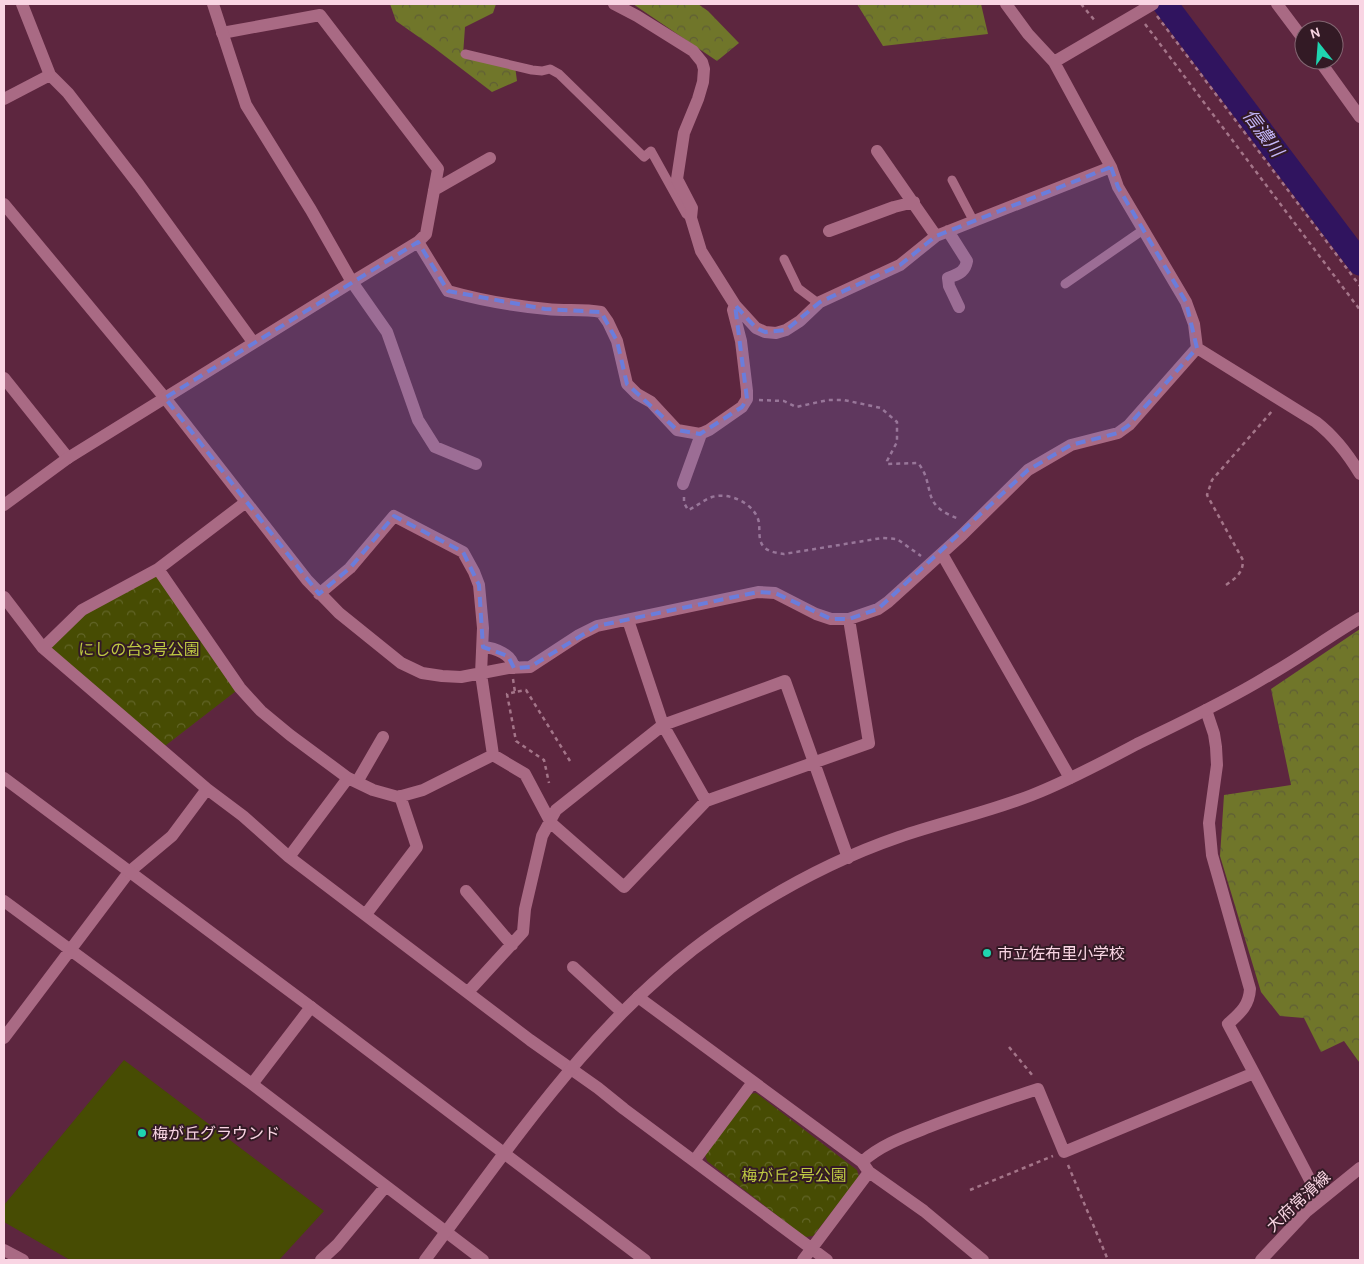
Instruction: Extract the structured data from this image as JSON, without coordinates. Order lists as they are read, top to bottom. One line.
{"streets":{"street":["大府常滑線"]},"water":["信濃川"],"parks":["にしの台3号公園","梅が丘2号公園"],"places":["市立佐布里小学校","梅が丘グラウンド"],"north":"top"}
